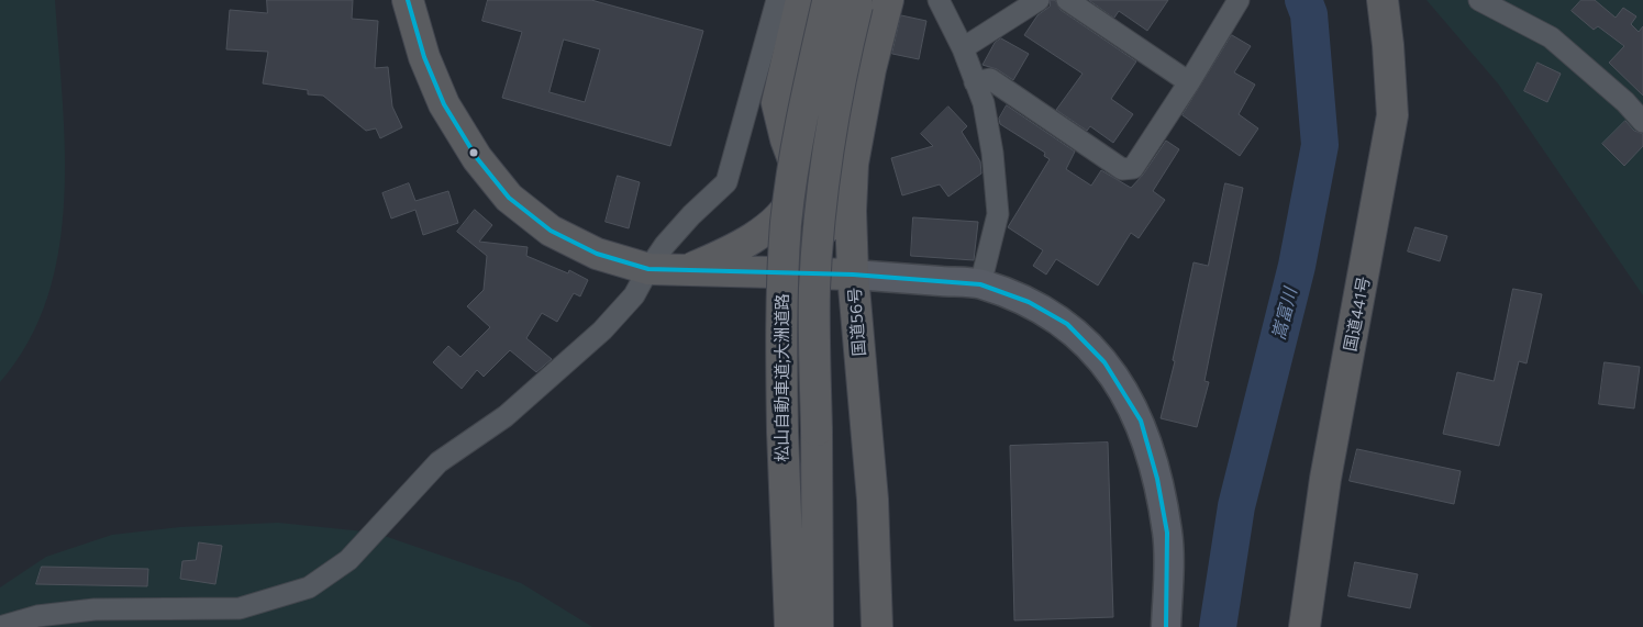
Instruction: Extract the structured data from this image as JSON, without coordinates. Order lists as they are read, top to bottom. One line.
{"streets":{"highway":["国道441号","国道56号","松山自動車道;大洲道路"]},"water":["嵩富川"]}
